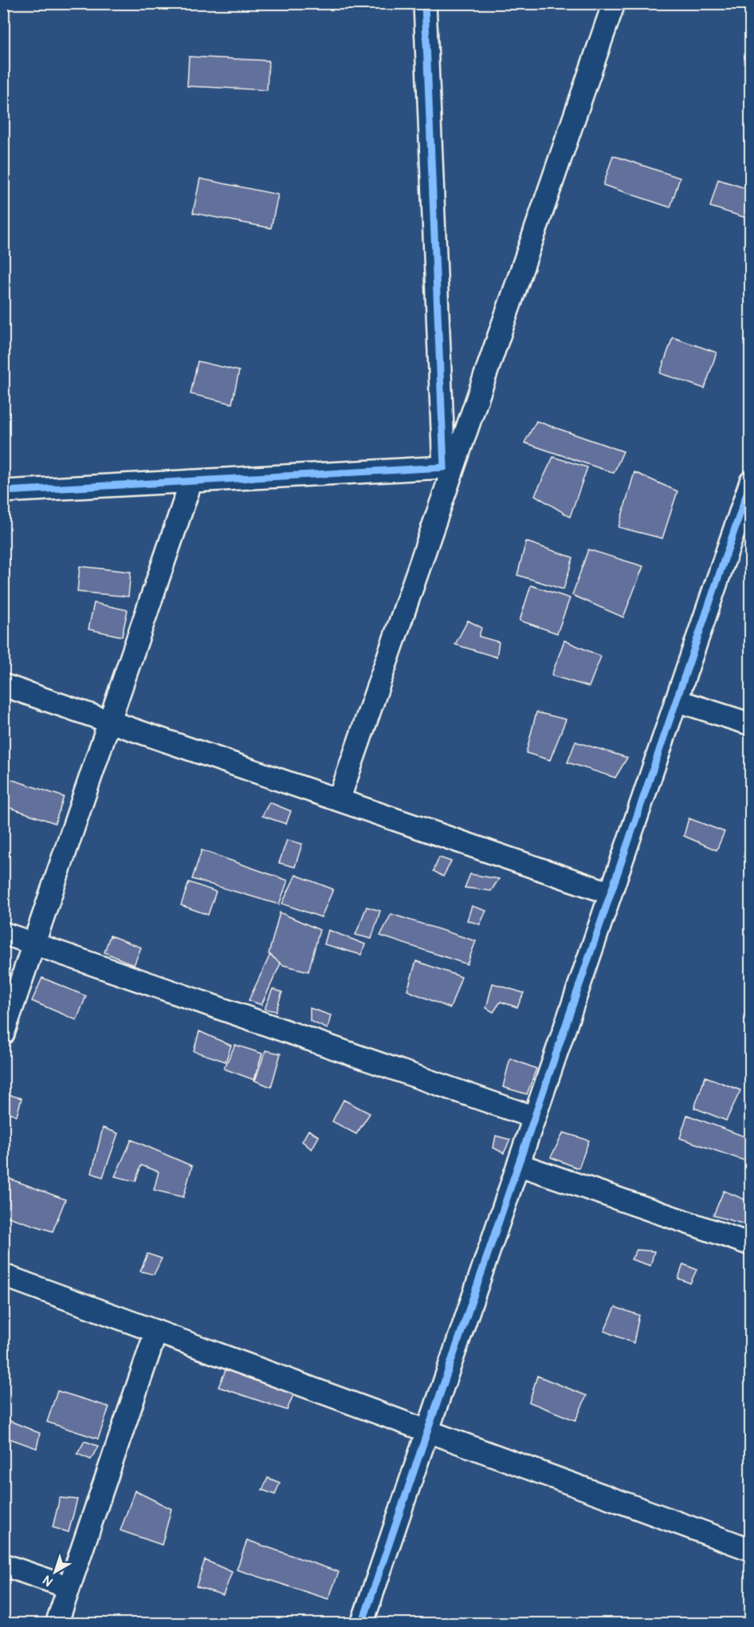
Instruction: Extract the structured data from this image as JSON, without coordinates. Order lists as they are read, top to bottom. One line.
{"north":"bottom left"}
